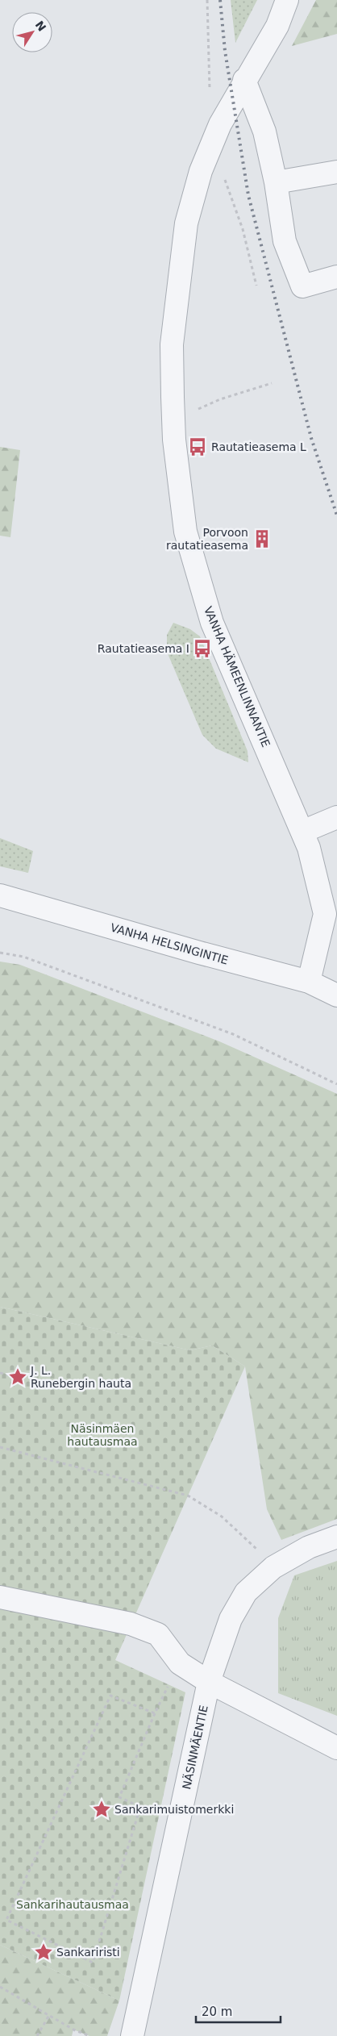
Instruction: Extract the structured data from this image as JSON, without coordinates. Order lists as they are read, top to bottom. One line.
{"streets":{"street":["VANHA HÄMEENLINNANTIE","VANHA HELSINGINTIE","NÄSINMÄENTIE"]},"crossings":[["VANHA HÄMEENLINNANTIE","VANHA HELSINGINTIE"]],"parks":["Näsinmäen hautausmaa","Sankarihautausmaa"],"places":{"bus stop":["Rautatieasema L","Rautatieasema I"],"building":["Porvoon rautatieasema"],"place":["J. L. Runebergin hauta","Sankarimuistomerkki","Sankariristi"]},"scale_bar":"20 m","north":"top right"}
